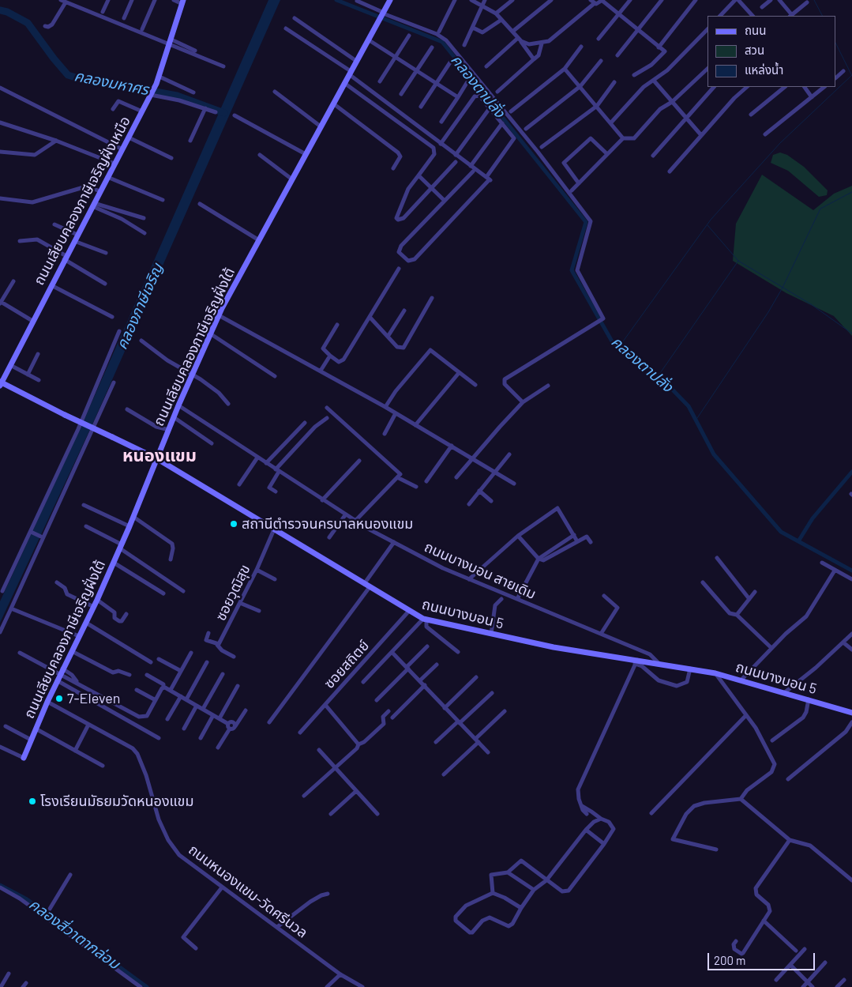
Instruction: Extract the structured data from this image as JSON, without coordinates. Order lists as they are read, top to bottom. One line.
{"streets":{"main road":["ถนนเลียบคลองภาษีเจริญฝั่งเหนือ","ถนนเลียบคลองภาษีเจริญฝั่งใต้","ถนนบางบอน 5"],"street":["ถนนบางบอน สายเดิม","ซอยวุฒิสุข","ซอยสถิตย์","ถนนหนองแขม-วัดศรีนวล"]},"crossings":[["ถนนเลียบคลองภาษีเจริญฝั่งเหนือ","ถนนบางบอน 5"],["ถนนเลียบคลองภาษีเจริญฝั่งใต้","ถนนบางบอน สายเดิม"],["ถนนเลียบคลองภาษีเจริญฝั่งใต้","ถนนบางบอน 5"],["ถนนเลียบคลองภาษีเจริญฝั่งใต้","ถนนหนองแขม-วัดศรีนวล"],["ถนนบางบอน สายเดิม","ถนนบางบอน 5"],["ซอยวุฒิสุข","ถนนบางบอน 5"],["ถนนบางบอน 5","ซอยสถิตย์"]],"districts":["หนองแขม"],"water":["คลองมหาศร","คลองตาปลั่ง","คลองภาษีเจริญ","คลองสี่วาตากล่อม"],"places":["สถานีตำรวจนครบาลหนองแขม","7-Eleven","โรงเรียนมัธยมวัดหนองแขม"],"legend":["ถนน","สวน","แหล่งน้ำ"],"scale_bar":"200 m"}
